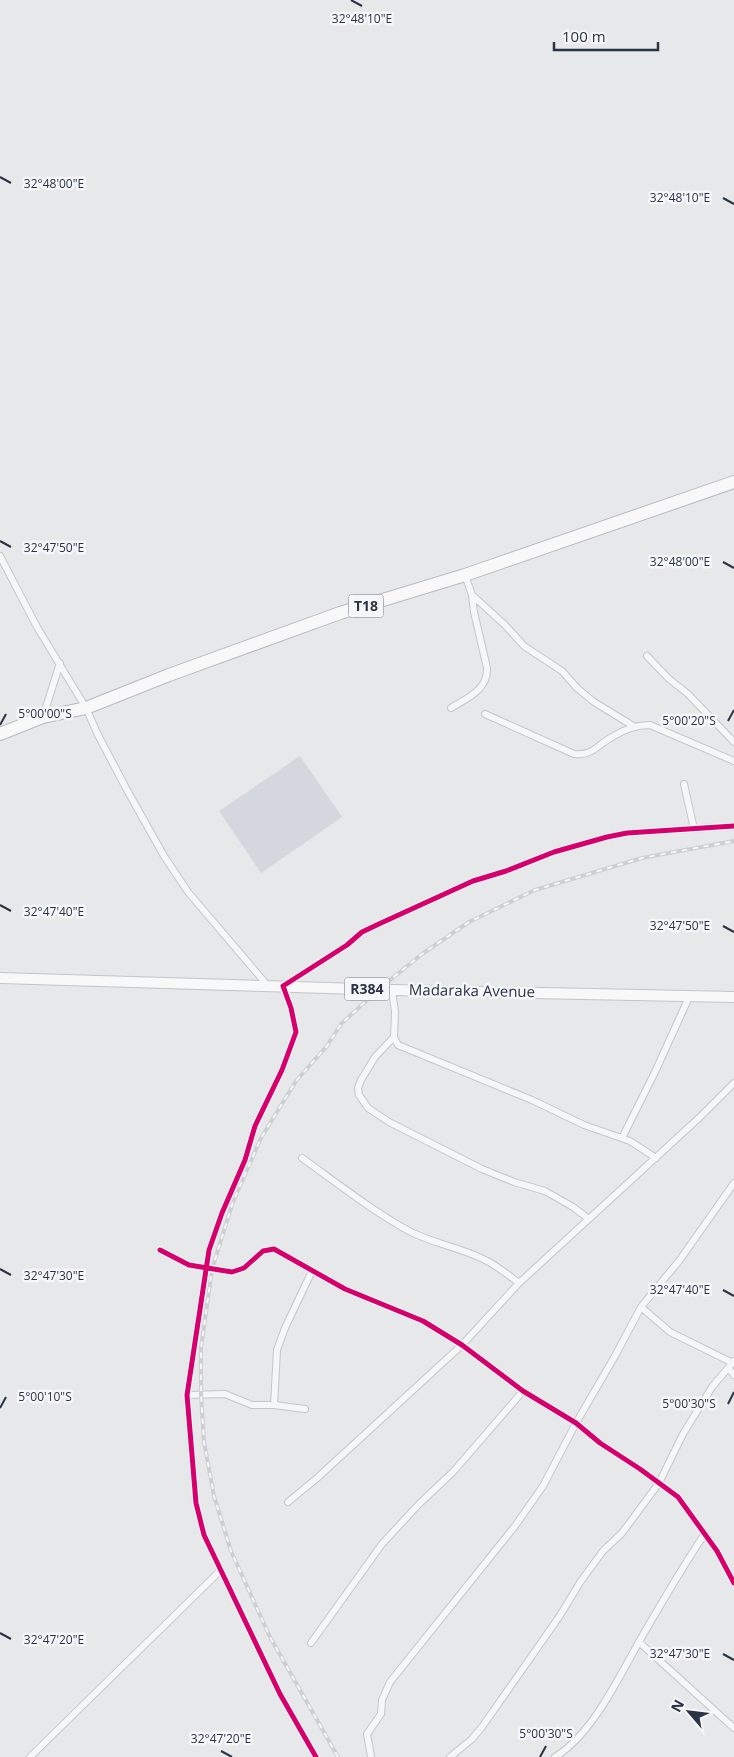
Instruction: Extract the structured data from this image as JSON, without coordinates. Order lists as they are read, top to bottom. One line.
{"streets":{"highway":["T18"],"main road":["R384","Madaraka Avenue"]},"scale_bar":"100 m","north":"top left","coordinates":["32°48'10\"E","32°48'00\"E","32°47'50\"E","5°00'00\"S","5°00'20\"S","32°47'40\"E","32°47'30\"E","5°00'10\"S","5°00'30\"S","32°47'20\"E"]}
